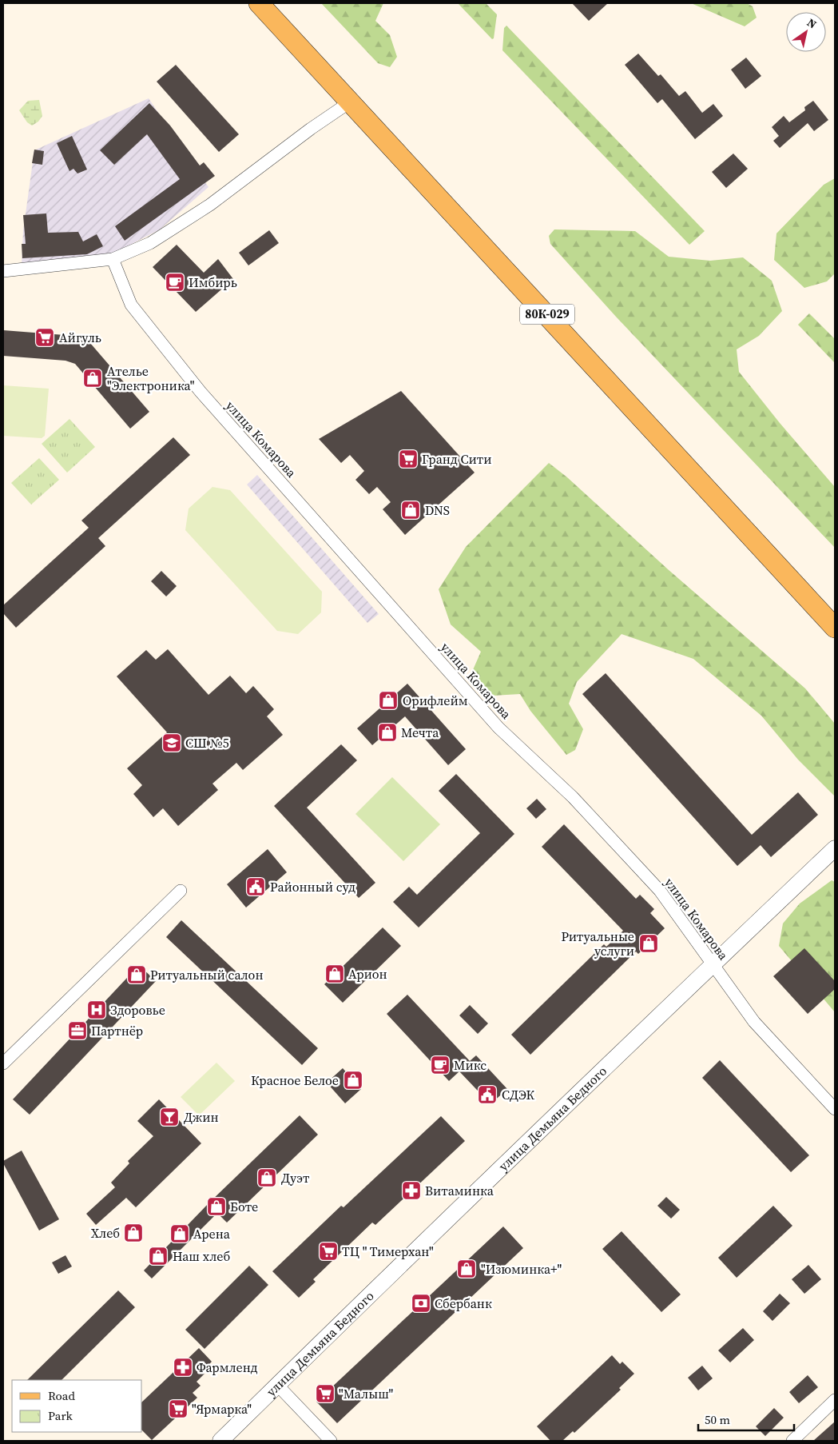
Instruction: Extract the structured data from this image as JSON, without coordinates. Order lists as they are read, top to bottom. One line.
{"streets":{"main road":["80К-029"],"street":["улица Комарова","улица Демьяна Бедного"]},"crossings":[["улица Комарова","улица Демьяна Бедного"]],"places":{"cafe":["Имбирь","Микс"],"supermarket":["Айгуль","Гранд Сити","ТЦ \" Тимерхан\"","\"Малыш\"","\"Ярмарка\""],"shop":["Ателье \"Электроника\"","DNS","Орифлейм","Мечта","Ритуальные услуги","Арион","Ритуальный салон","Красное Белое","Дуэт","Боте","Хлеб","Арена","Наш хлеб","\"Изюминка+\""],"school or university":["СШ №5"],"public building":["Районный суд","СДЭК"],"hospital":["Здоровье"],"office":["Партнёр"],"bar":["Джин"],"pharmacy":["Витаминка","Фармленд"],"bank":["Сбербанк"]},"legend":["Road","Park"],"scale_bar":"50 m","north":"top right"}
